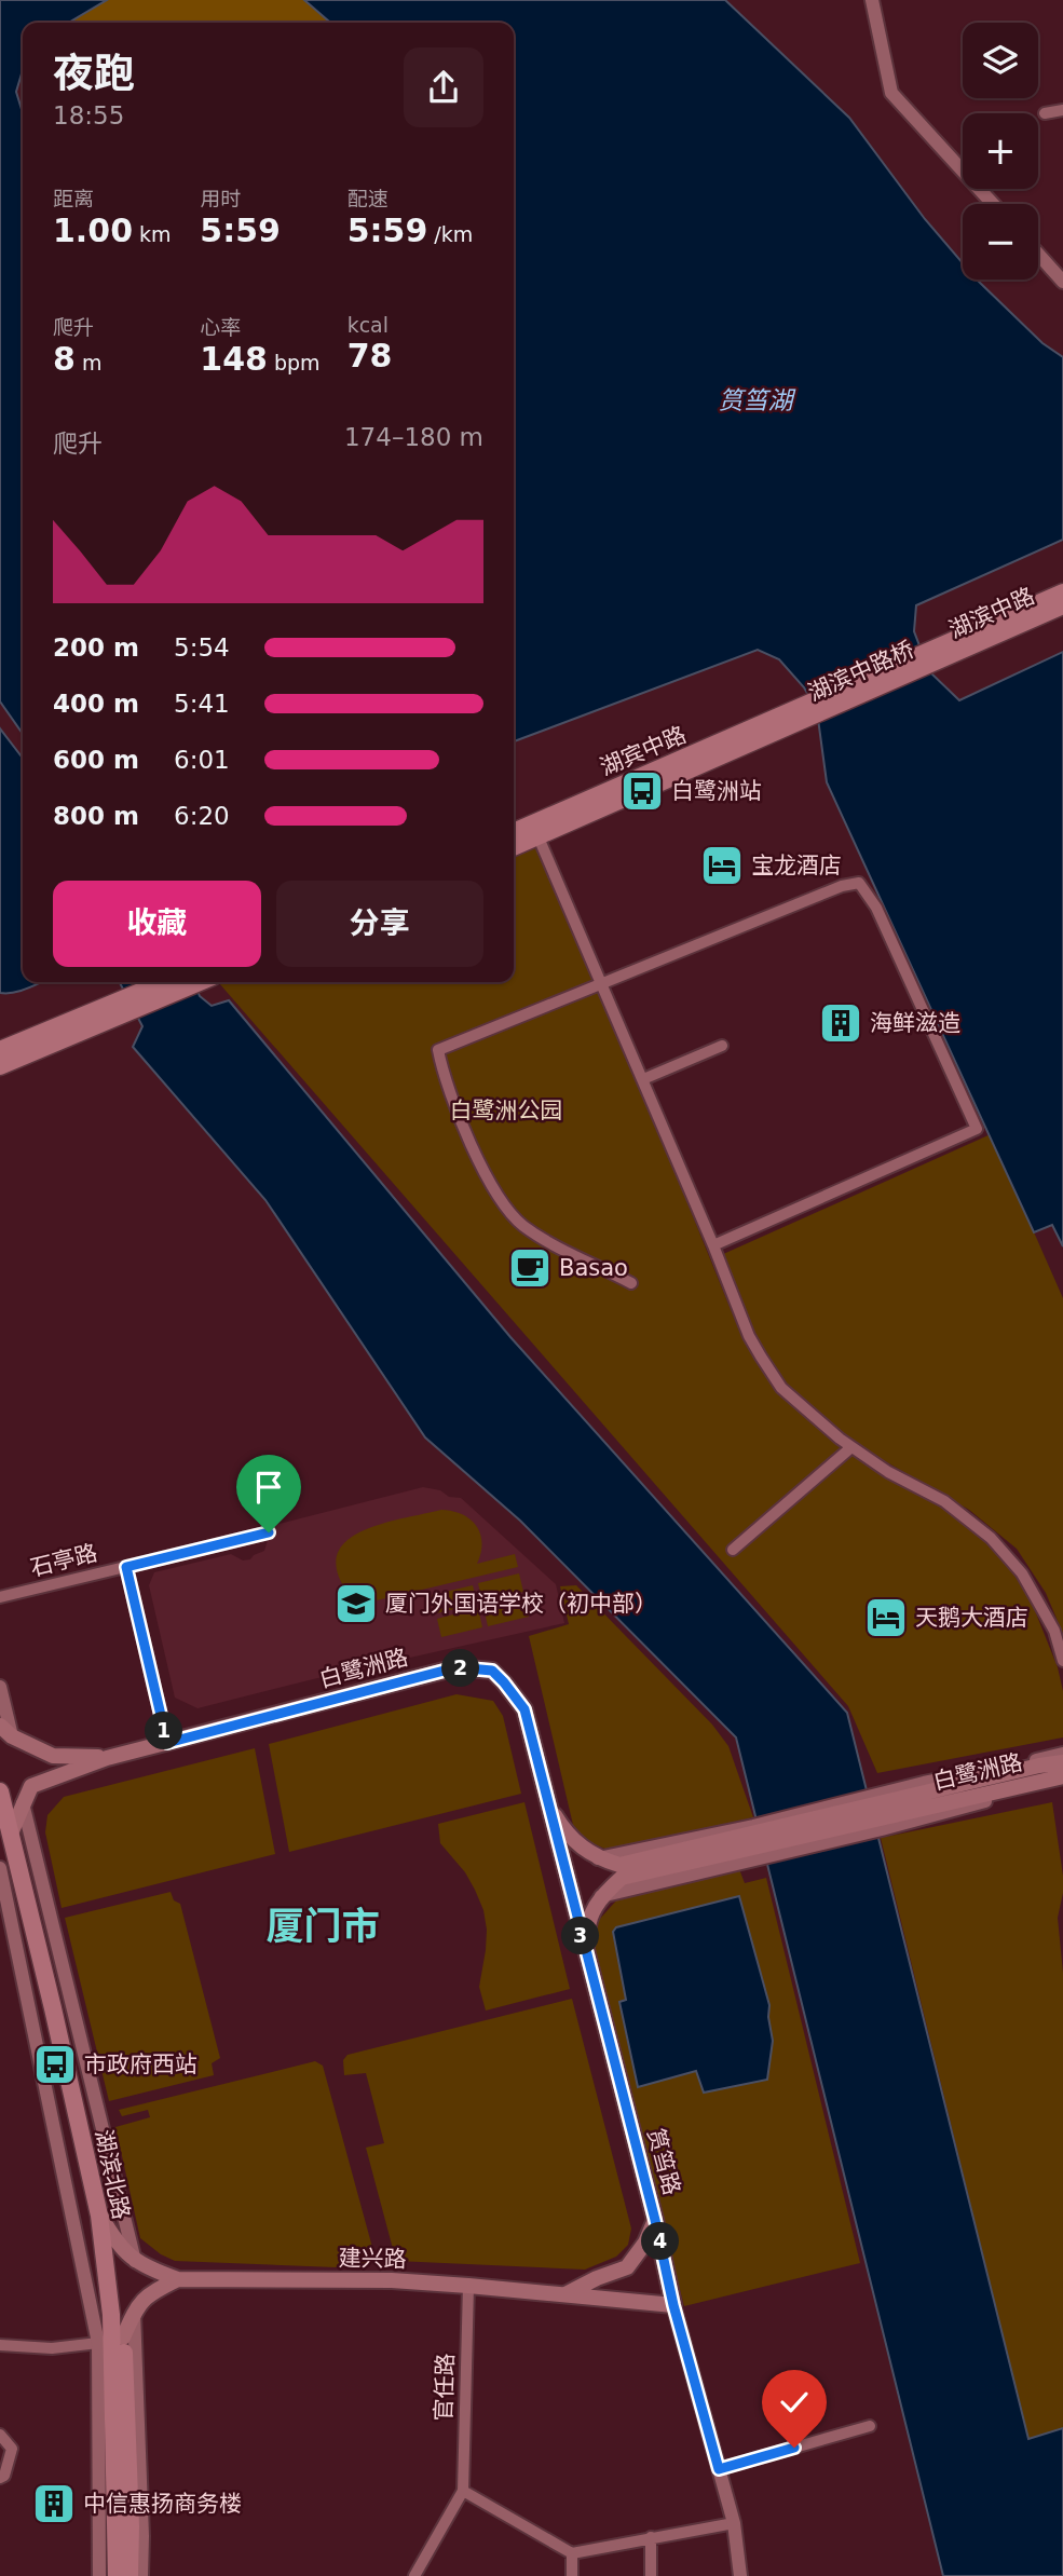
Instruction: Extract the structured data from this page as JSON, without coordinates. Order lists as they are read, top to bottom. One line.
{"streets":{"main road":["湖滨中路","湖滨中路桥","湖宾中路","白鹭洲路","筼筜路","湖滨北路","建兴路"],"street":["石亭路","官任路"]},"crossings":[["湖滨中路","湖滨中路桥"],["湖滨中路桥","湖宾中路"],["白鹭洲路","筼筜路"],["白鹭洲路","湖滨北路"],["筼筜路","建兴路"],["湖滨北路","建兴路"],["建兴路","官任路"]],"districts":["厦门市"],"water":["筼筜湖"],"parks":["白鹭洲公园"],"places":{"bus stop":["白鹭洲站","市政府西站"],"hotel":["宝龙酒店","天鹅大酒店"],"building":["海鲜滋造","中信惠扬商务楼"],"cafe":["Basao"],"school or university":["厦门外国语学校（初中部）"]},"page":{"map_buttons":["+","−"],"heading":["夜跑","18:55"],"stats":[["距离","1.00 km"],["用时","5:59"],["配速","5:59 /km"],["爬升","8 m"],["心率","148 bpm"],["kcal","78"]],"chart":["爬升","174–180 m"],"list":[{"name":"200 m","note":"5:54"},{"name":"400 m","note":"5:41"},{"name":"600 m","note":"6:01"},{"name":"800 m","note":"6:20"}],"buttons":["收藏","分享"],"pins":["2","1","3","4"]}}
